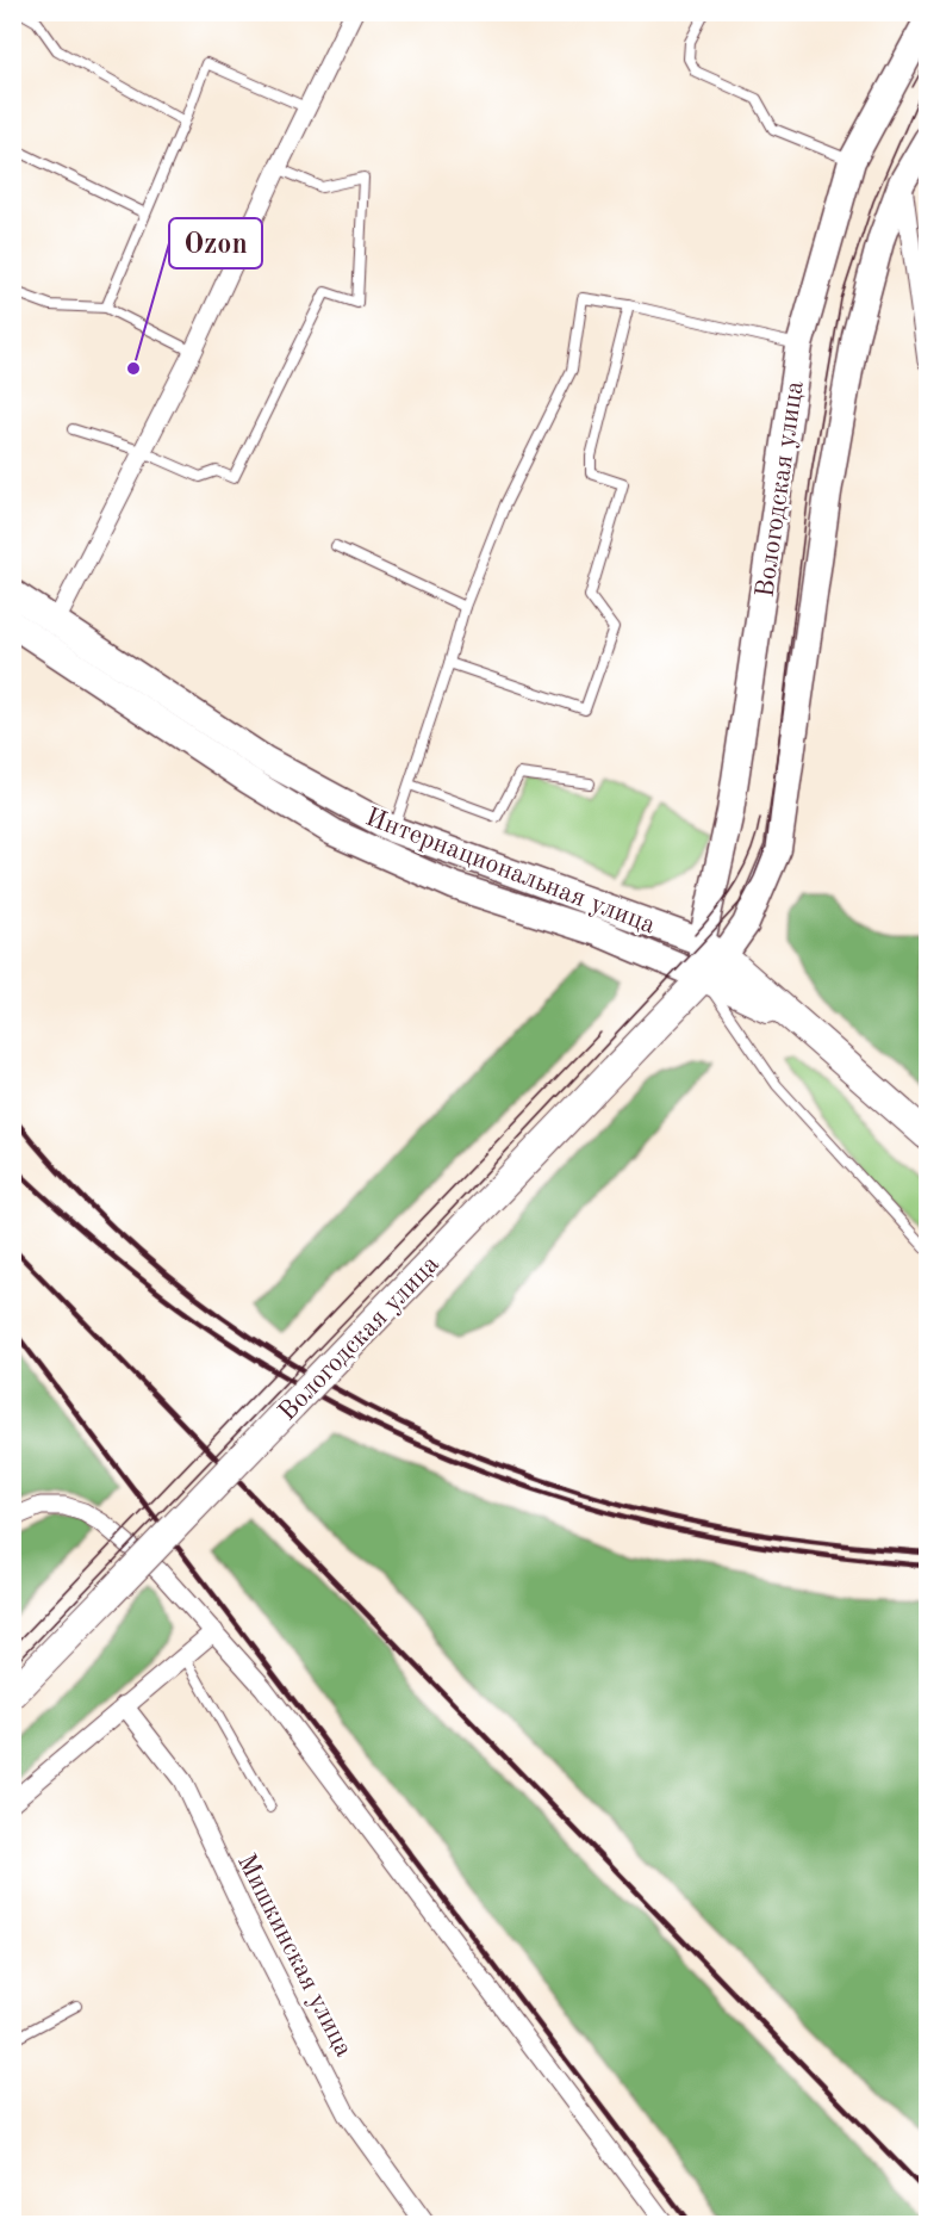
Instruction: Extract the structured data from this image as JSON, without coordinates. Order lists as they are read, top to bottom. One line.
{"streets":{"main road":["Вологодская улица","Интернациональная улица"],"street":["Мишкинская улица"]},"crossings":[["Вологодская улица","Интернациональная улица"]],"places":["Ozon"]}
